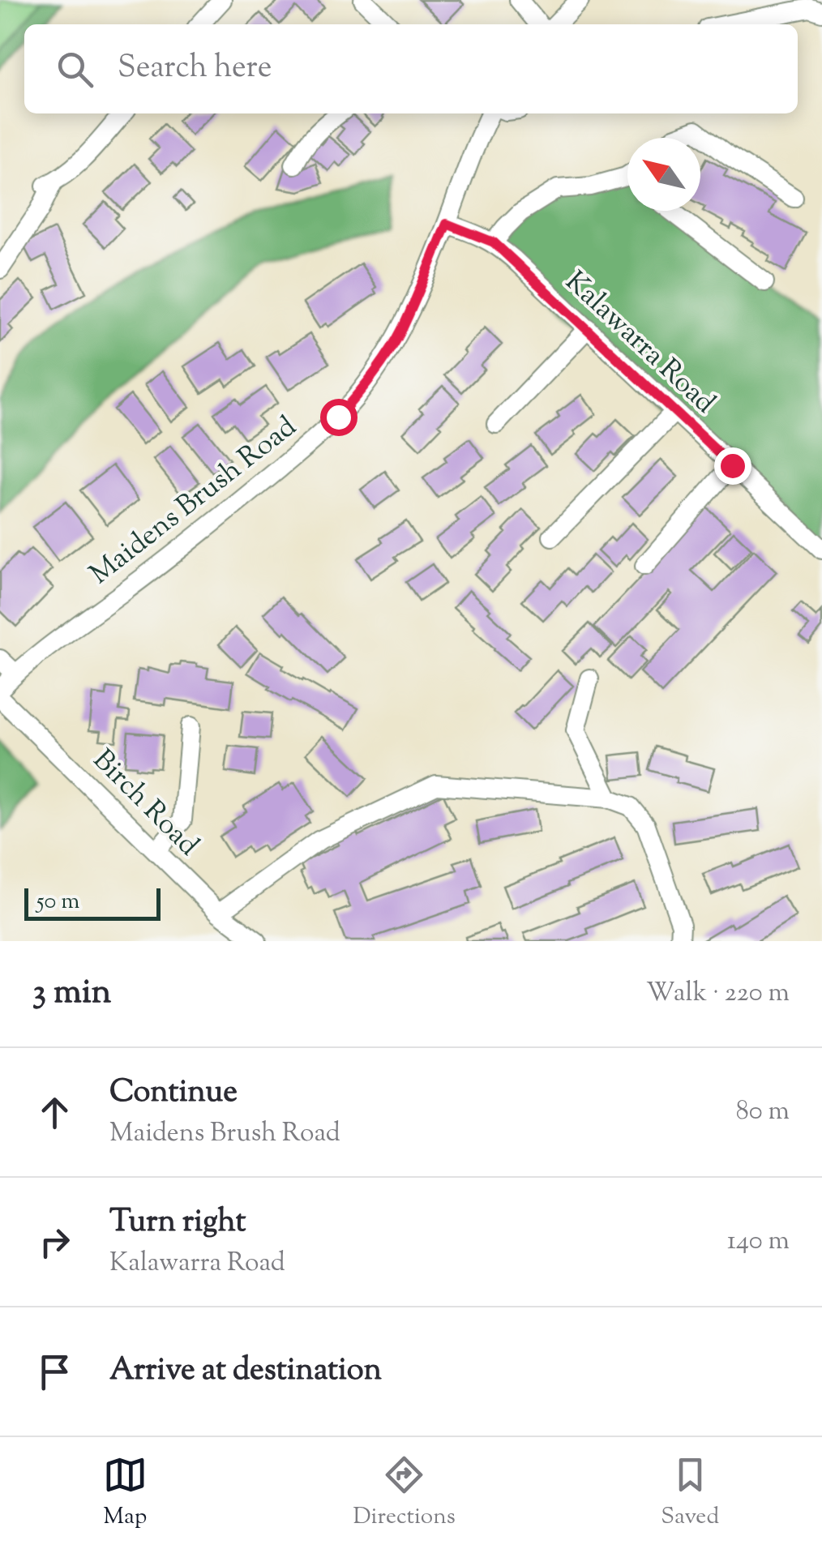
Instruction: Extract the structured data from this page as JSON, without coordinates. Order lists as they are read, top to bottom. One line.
{"streets":{"street":["Kalawarra Road","Maidens Brush Road","Birch Road"]},"crossings":[["Kalawarra Road","Maidens Brush Road"]],"scale_bar":"50 m","north":"top left","page":{"search":"Search here","scale":"50 m","heading":["3 min","Walk · 220 m"],"list":[["Continue","Maidens Brush Road","80 m"],["Turn right","Kalawarra Road","140 m"],"Arrive at destination"],"nav":["Map","Directions","Saved"]}}
